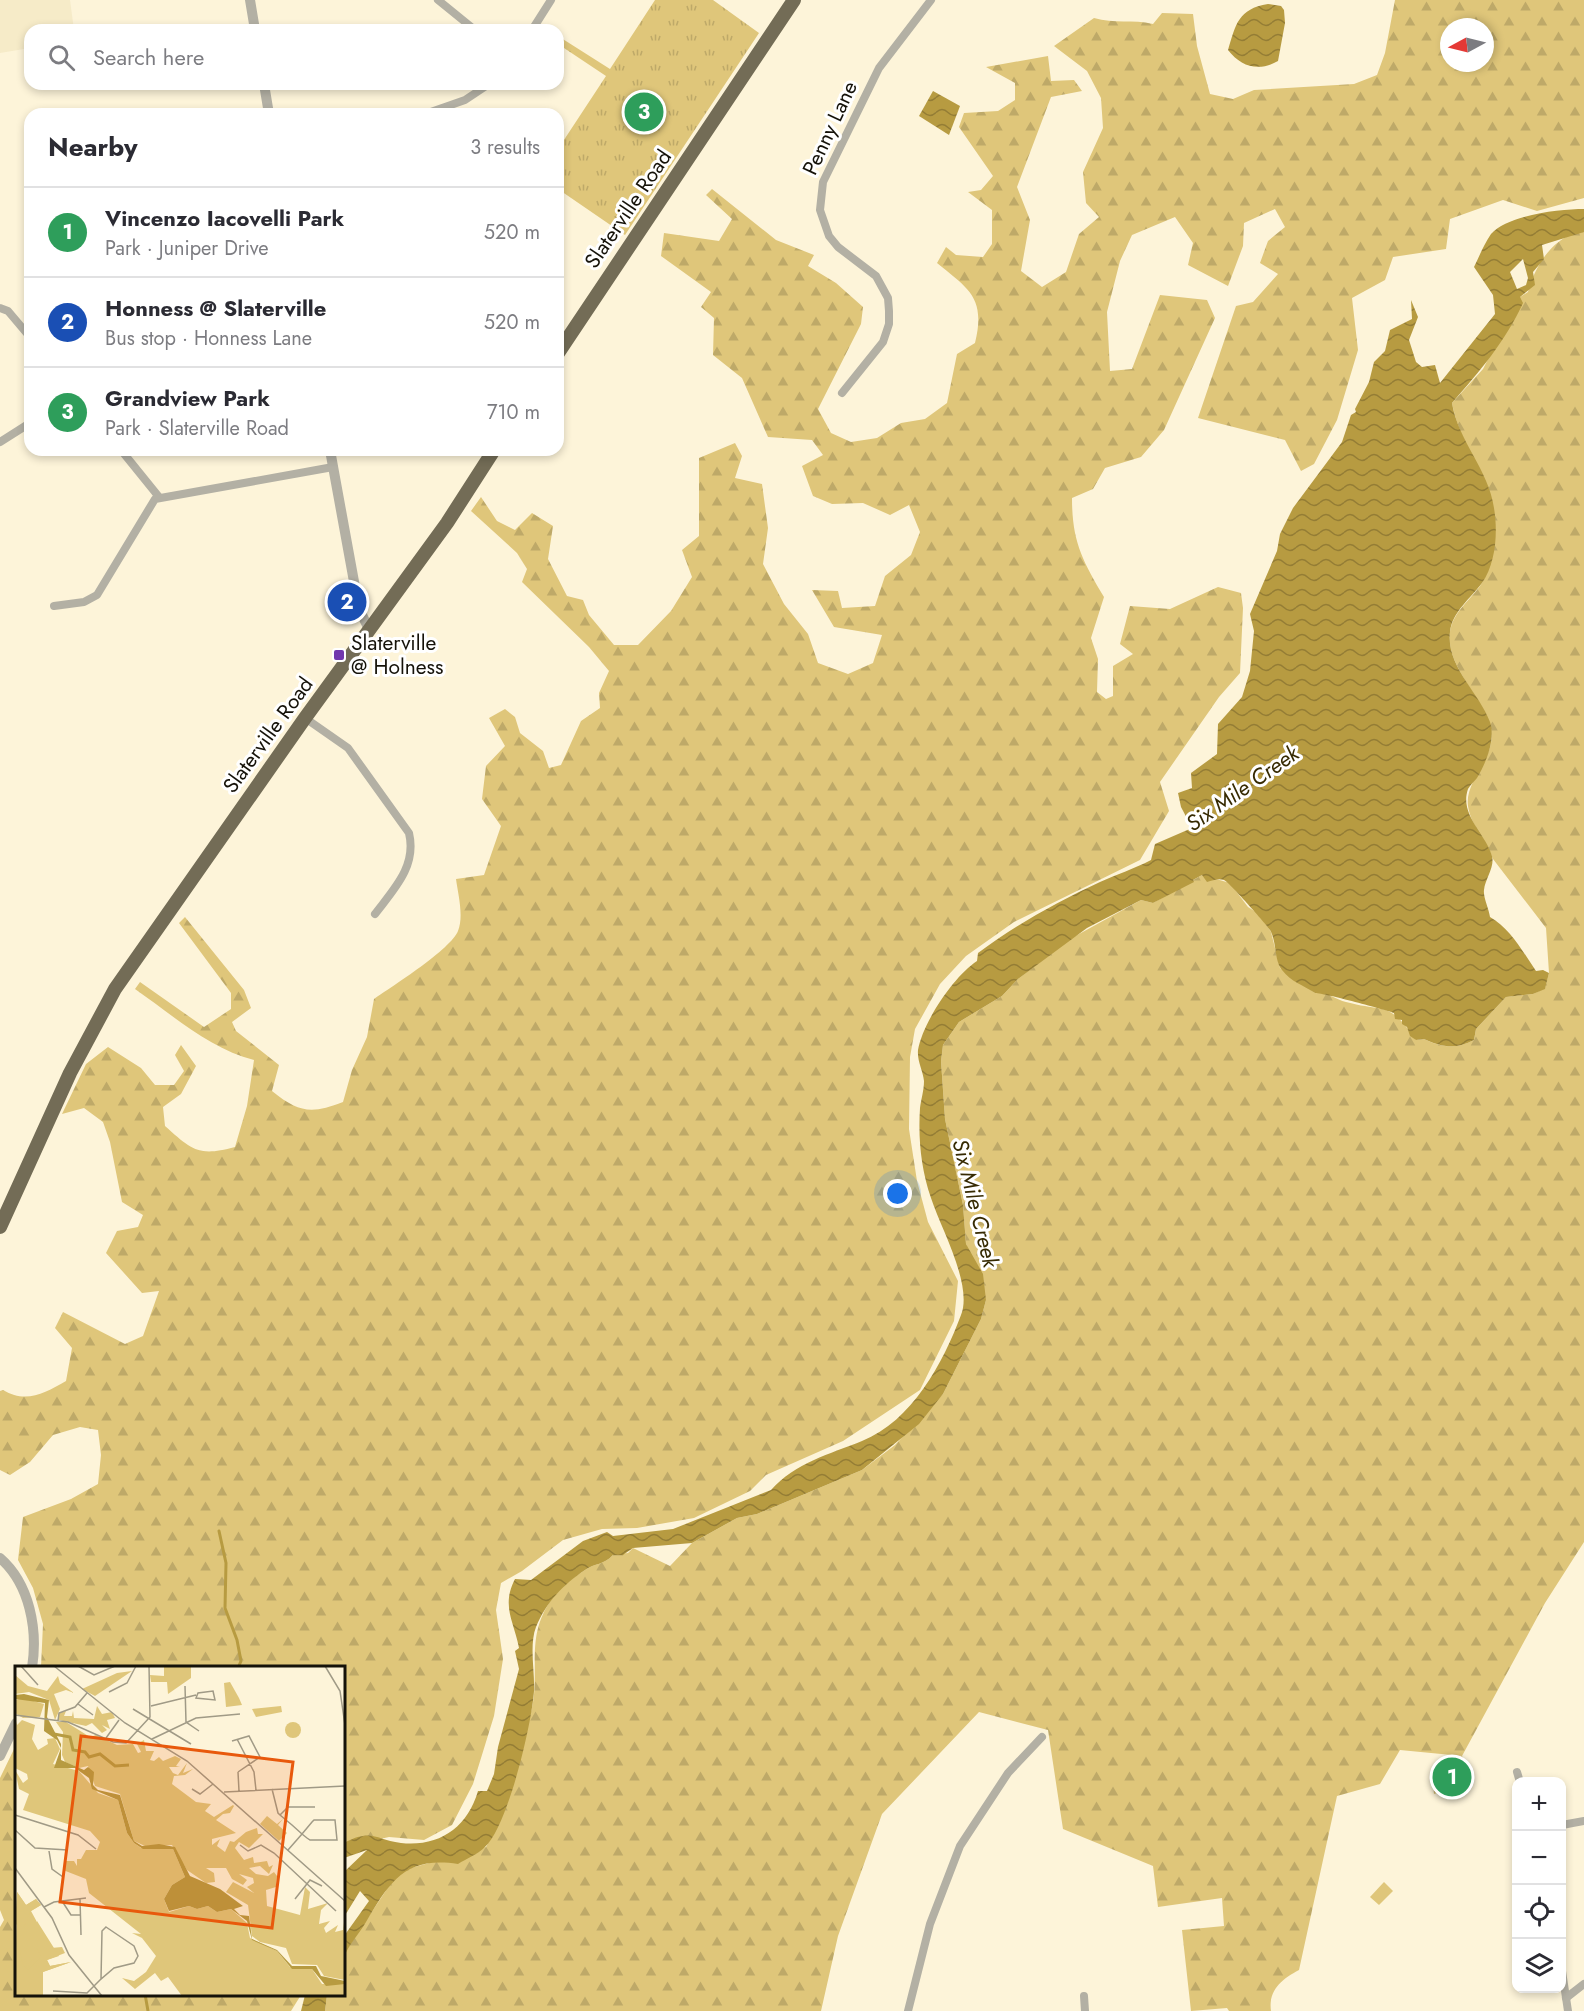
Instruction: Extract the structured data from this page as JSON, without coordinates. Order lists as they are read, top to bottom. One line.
{"streets":{"highway":["Slaterville Road"],"street":["Penny Lane"]},"water":["Six Mile Creek"],"places":{"transit":["Slaterville @ Holness"]},"north":"left","page":{"search":"Search here","pins":["3","2","1"],"heading":["Nearby","3 results"],"list":[{"mark":"1","name":"Vincenzo Iacovelli Park","note":"Park · Juniper Drive","value":"520 m"},{"mark":"2","name":"Honness @ Slaterville","note":"Bus stop · Honness Lane","value":"520 m"},{"mark":"3","name":"Grandview Park","note":"Park · Slaterville Road","value":"710 m"}],"map_buttons":["+","−"]}}
